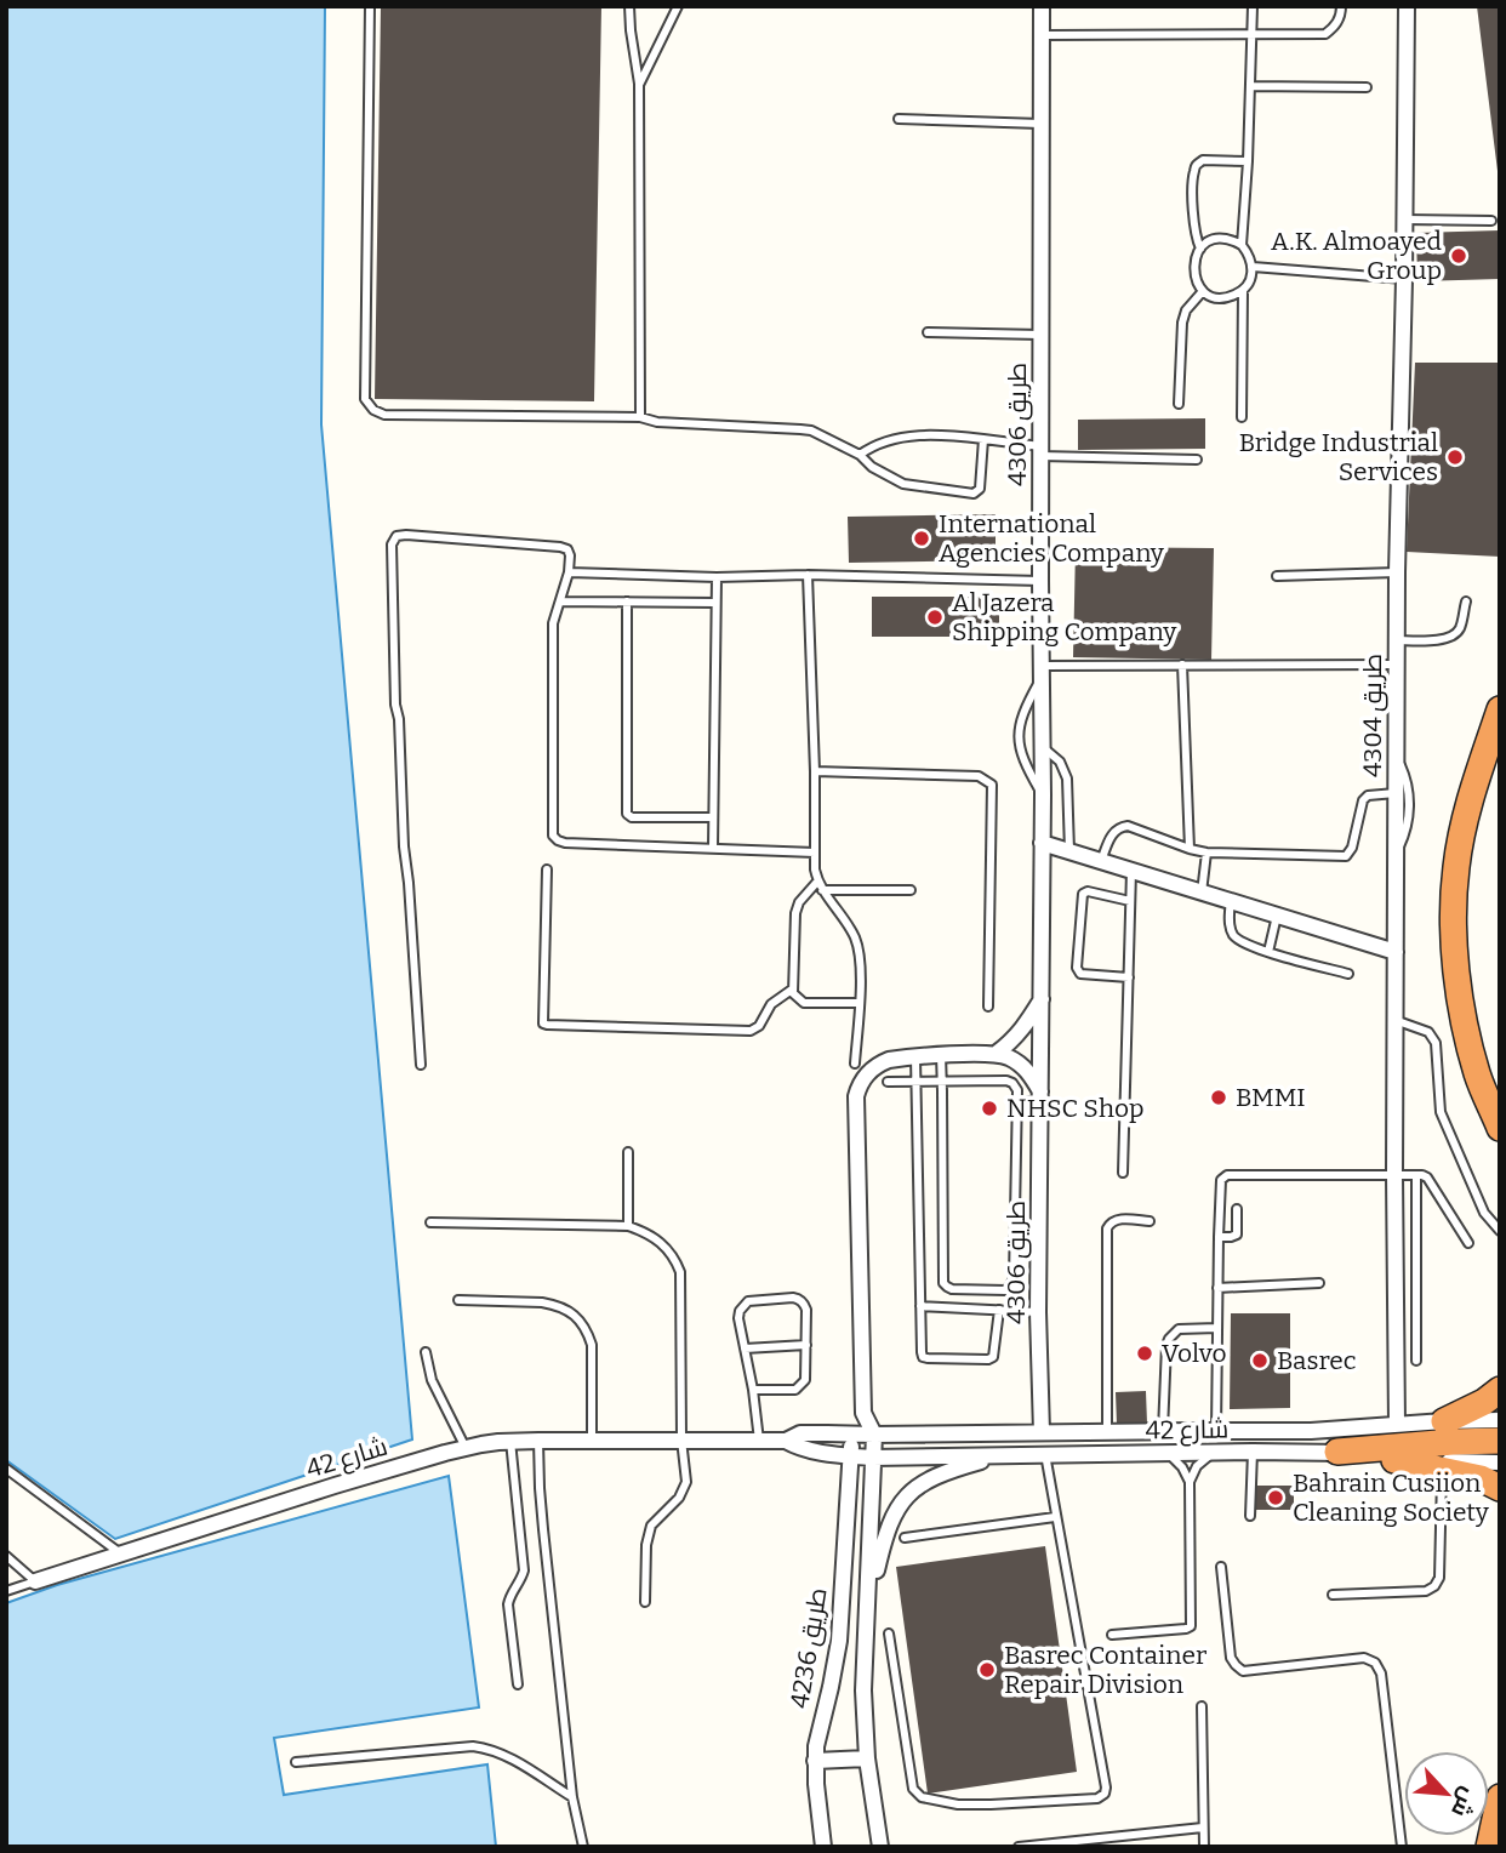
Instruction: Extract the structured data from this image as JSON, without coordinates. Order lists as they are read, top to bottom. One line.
{"streets":{"street":["طريق 4306","طريق 4304","شارع 42","طريق 4236"]},"crossings":[["طريق 4306","شارع 42"],["طريق 4304","شارع 42"],["شارع 42","طريق 4236"]],"places":["A.K. Almoayed Group","Bridge Industrial Services","International Agencies Company","Al Jazera Shipping Company","BMMI","NHSC Shop","Volvo","Basrec","Bahrain Cusiion Cleaning Society","Basrec Container Repair Division"],"north":"bottom right"}
